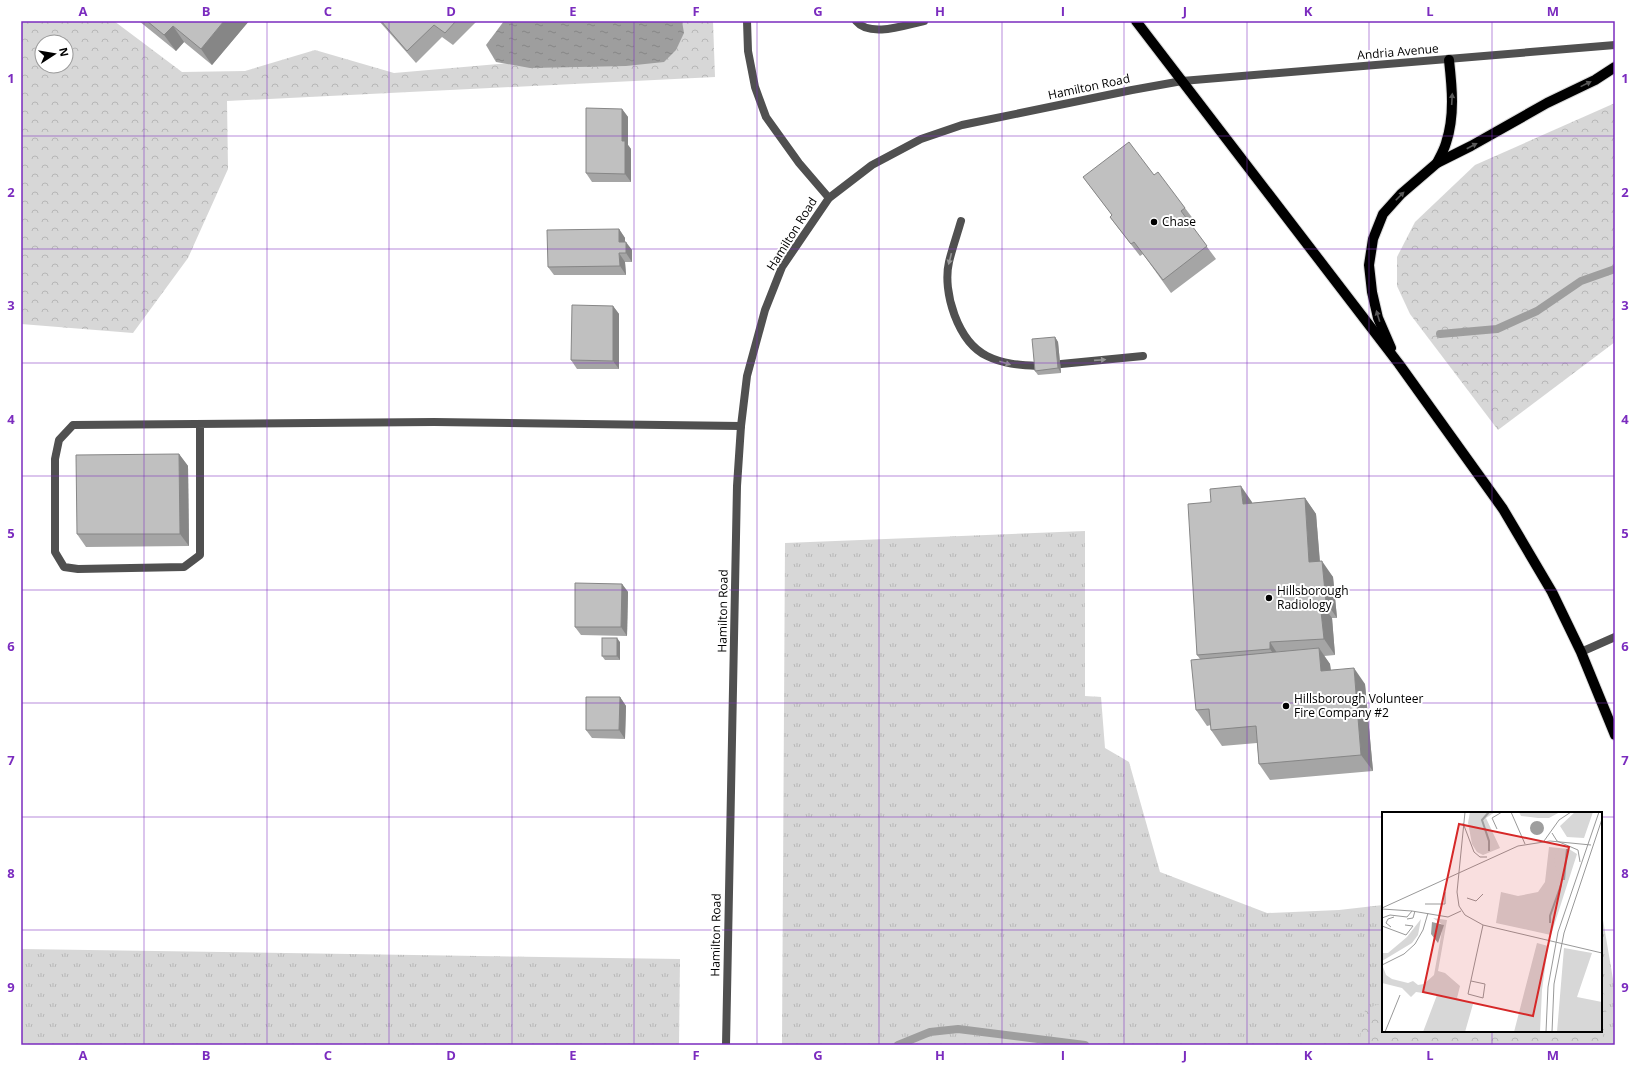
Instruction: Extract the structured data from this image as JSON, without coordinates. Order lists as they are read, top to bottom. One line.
{"streets":{"street":["Andria Avenue","Hamilton Road"]},"crossings":[["Andria Avenue","Hamilton Road"]],"places":["Chase","Hillsborough Radiology","Hillsborough Volunteer Fire Company #2"],"north":"right","grid":{"columns":["A","B","C","D","E","F","G","H","I","J","K","L","M"],"rows":["1","2","3","4","5","6","7","8","9"]}}
